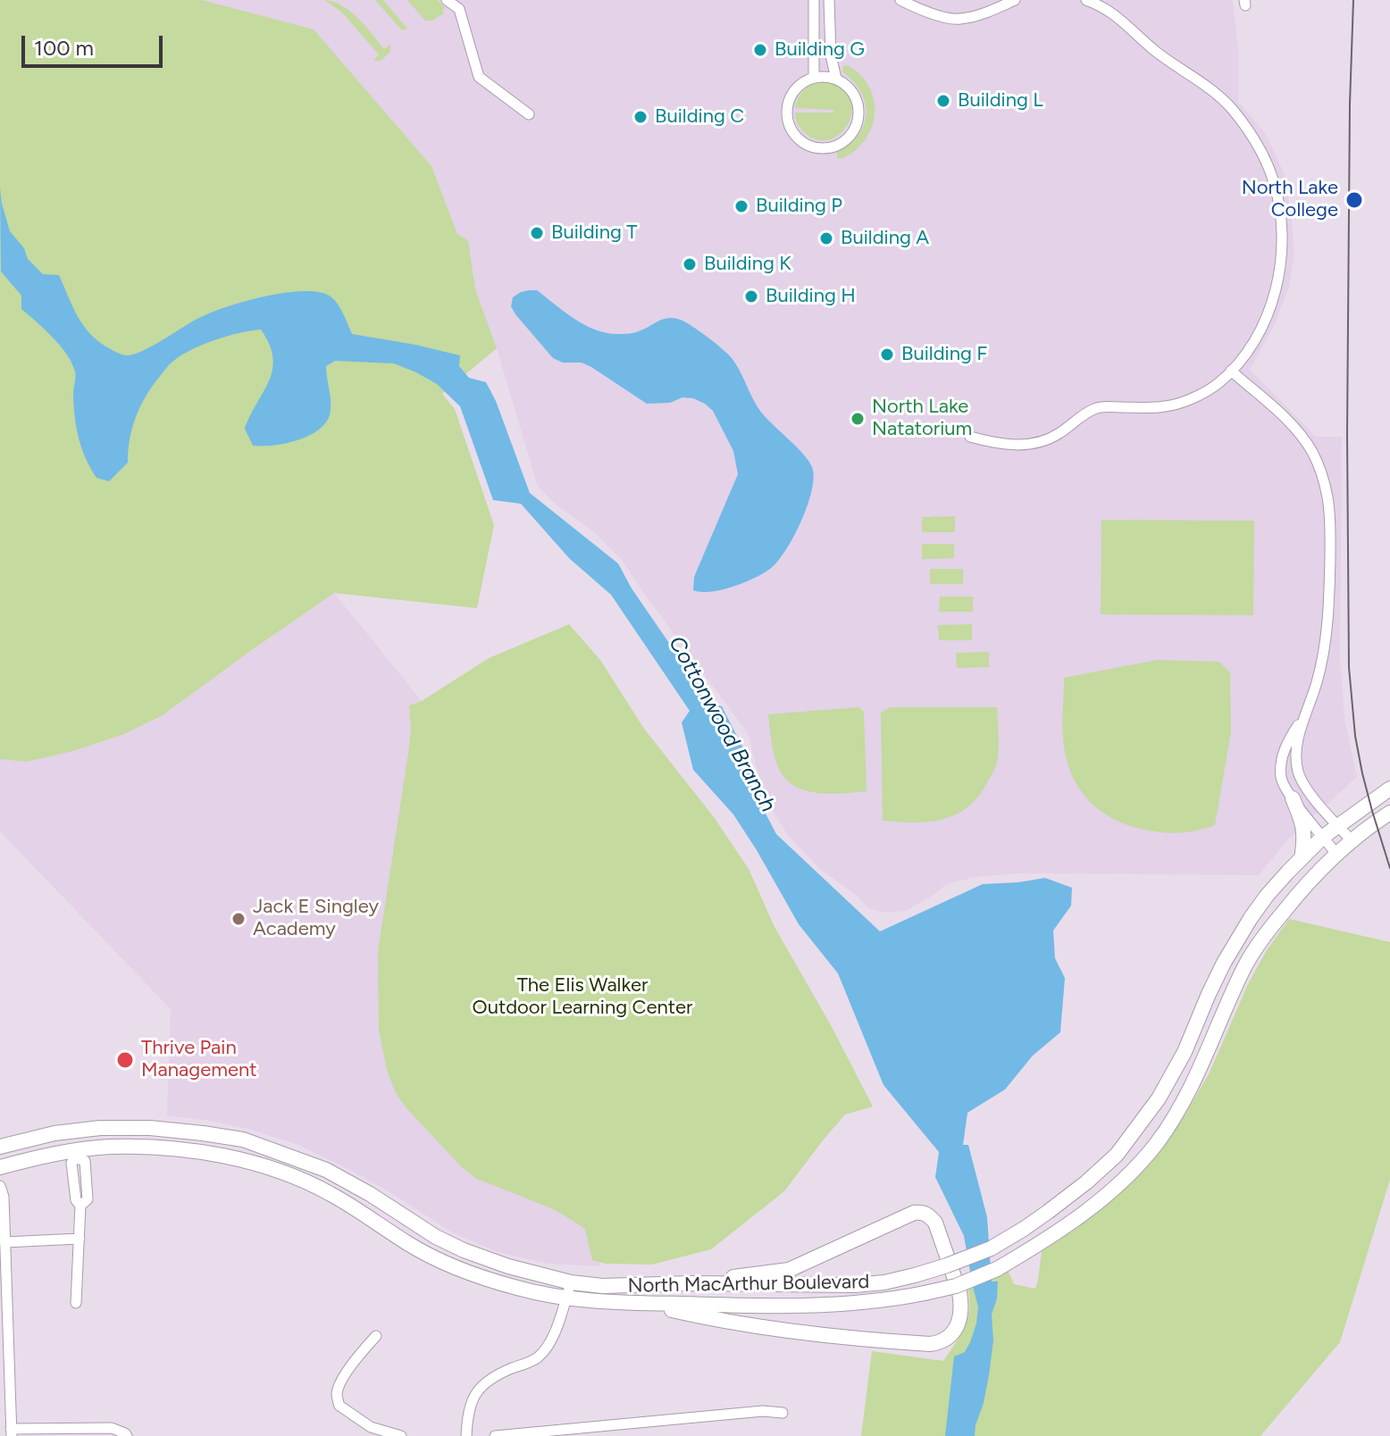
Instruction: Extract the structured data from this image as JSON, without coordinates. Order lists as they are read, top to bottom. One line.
{"streets":{"main road":["North MacArthur Boulevard"]},"water":["Cottonwood Branch"],"parks":["The Elis Walker Outdoor Learning Center"],"places":["Building G","Building L","Building C","North Lake College","Building P","Building T","Building A","Building K","Building H","Building F","North Lake Natatorium","Jack E Singley Academy","Thrive Pain Management"],"scale_bar":"100 m"}
